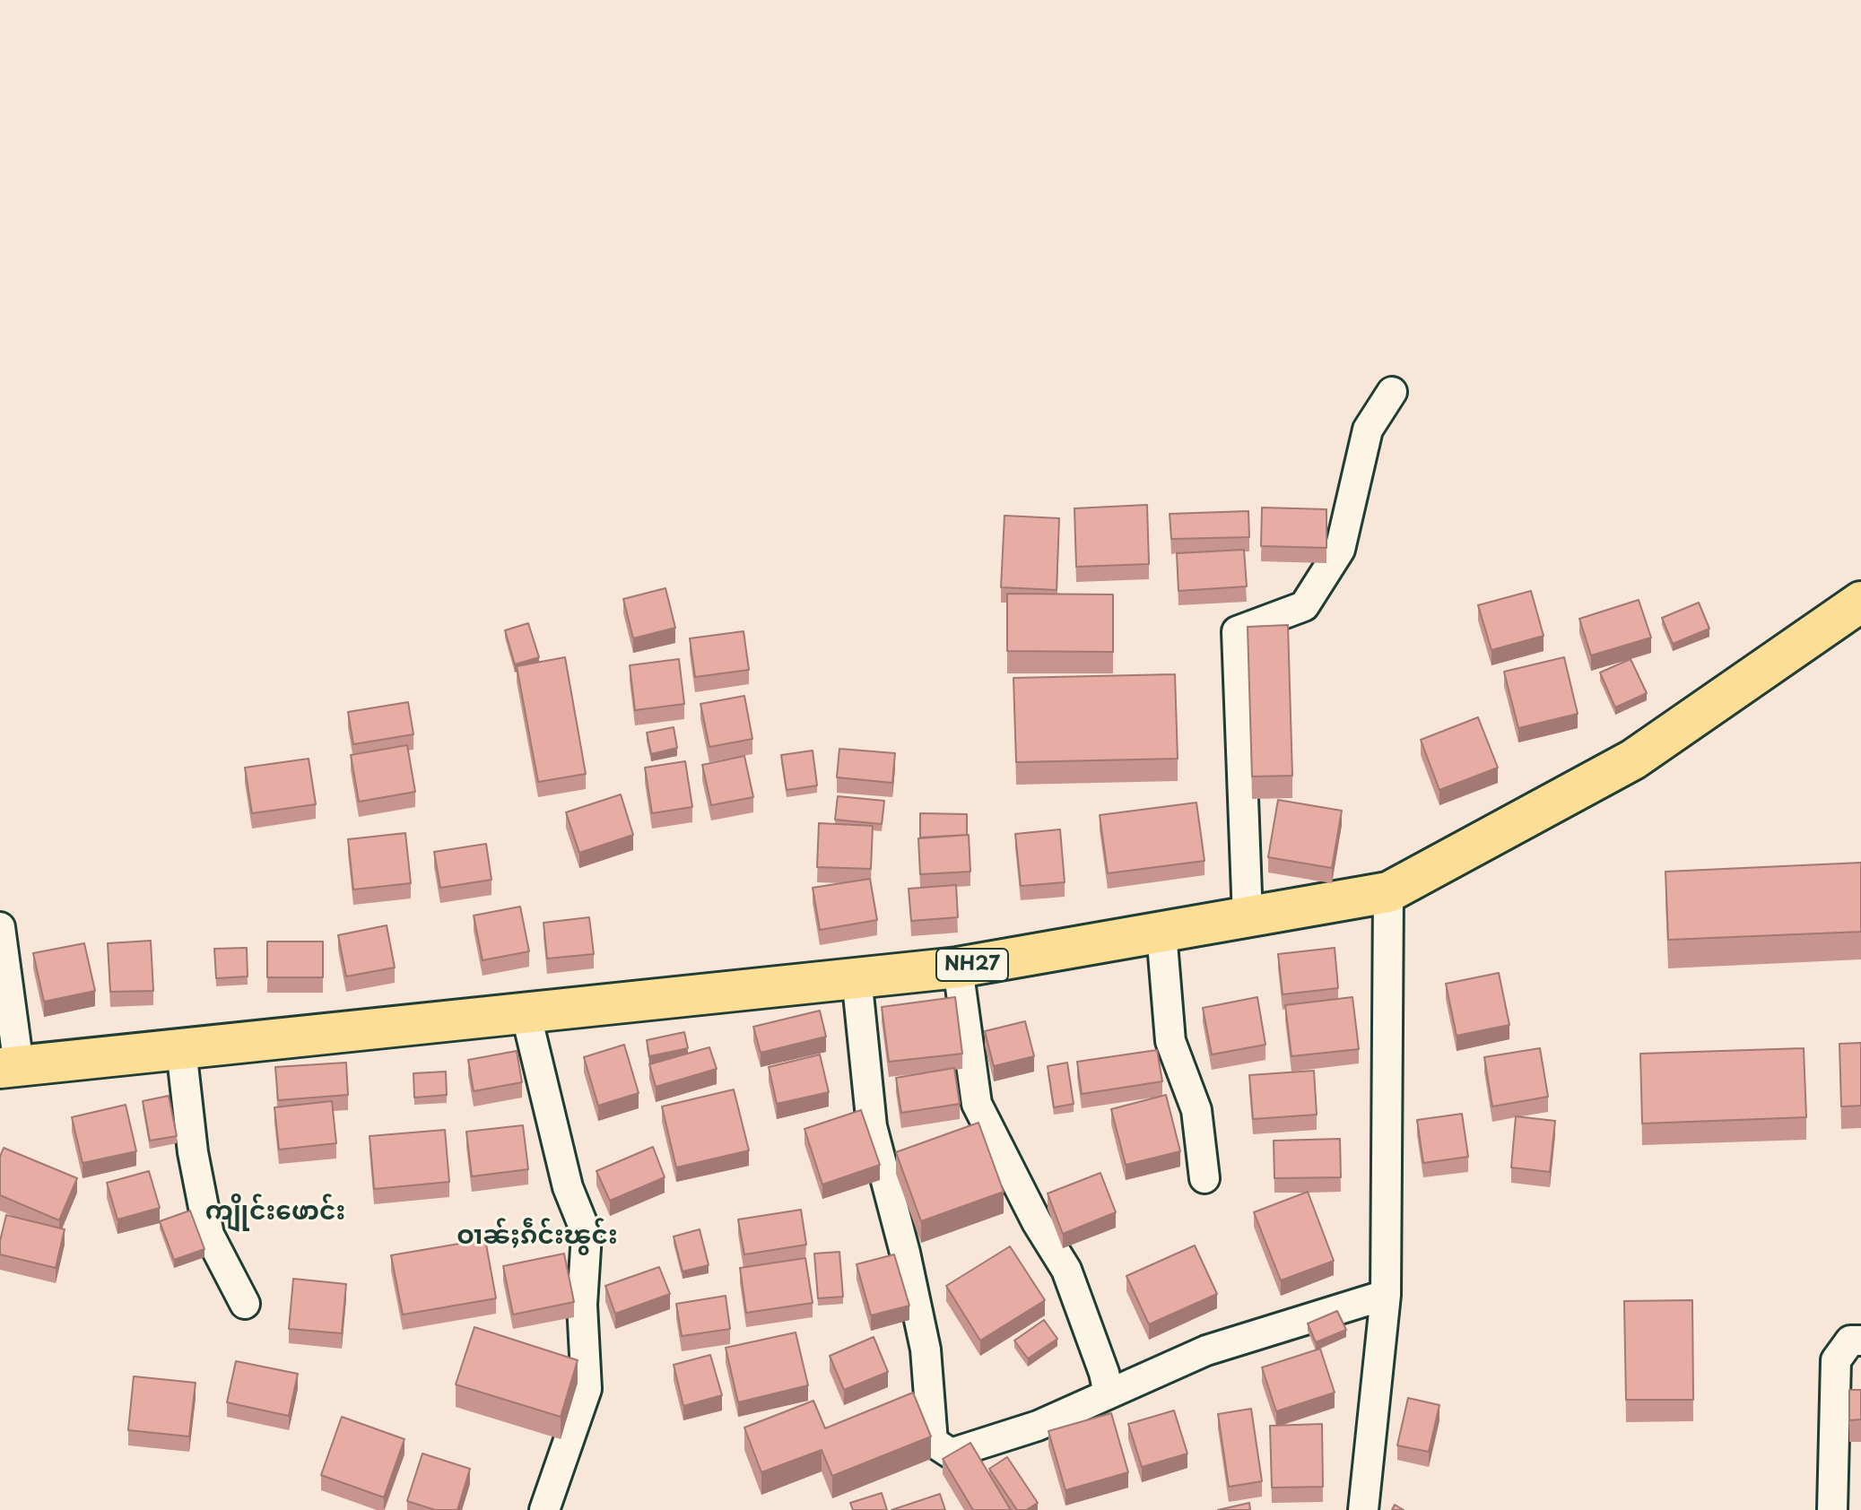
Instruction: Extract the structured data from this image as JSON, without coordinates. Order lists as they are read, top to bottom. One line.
{"streets":{"highway":["NH27"]},"districts":["ကျိုင်းဖောင်း","ဝၢၼ်ႈၵဵင်းၽွင်း"]}
